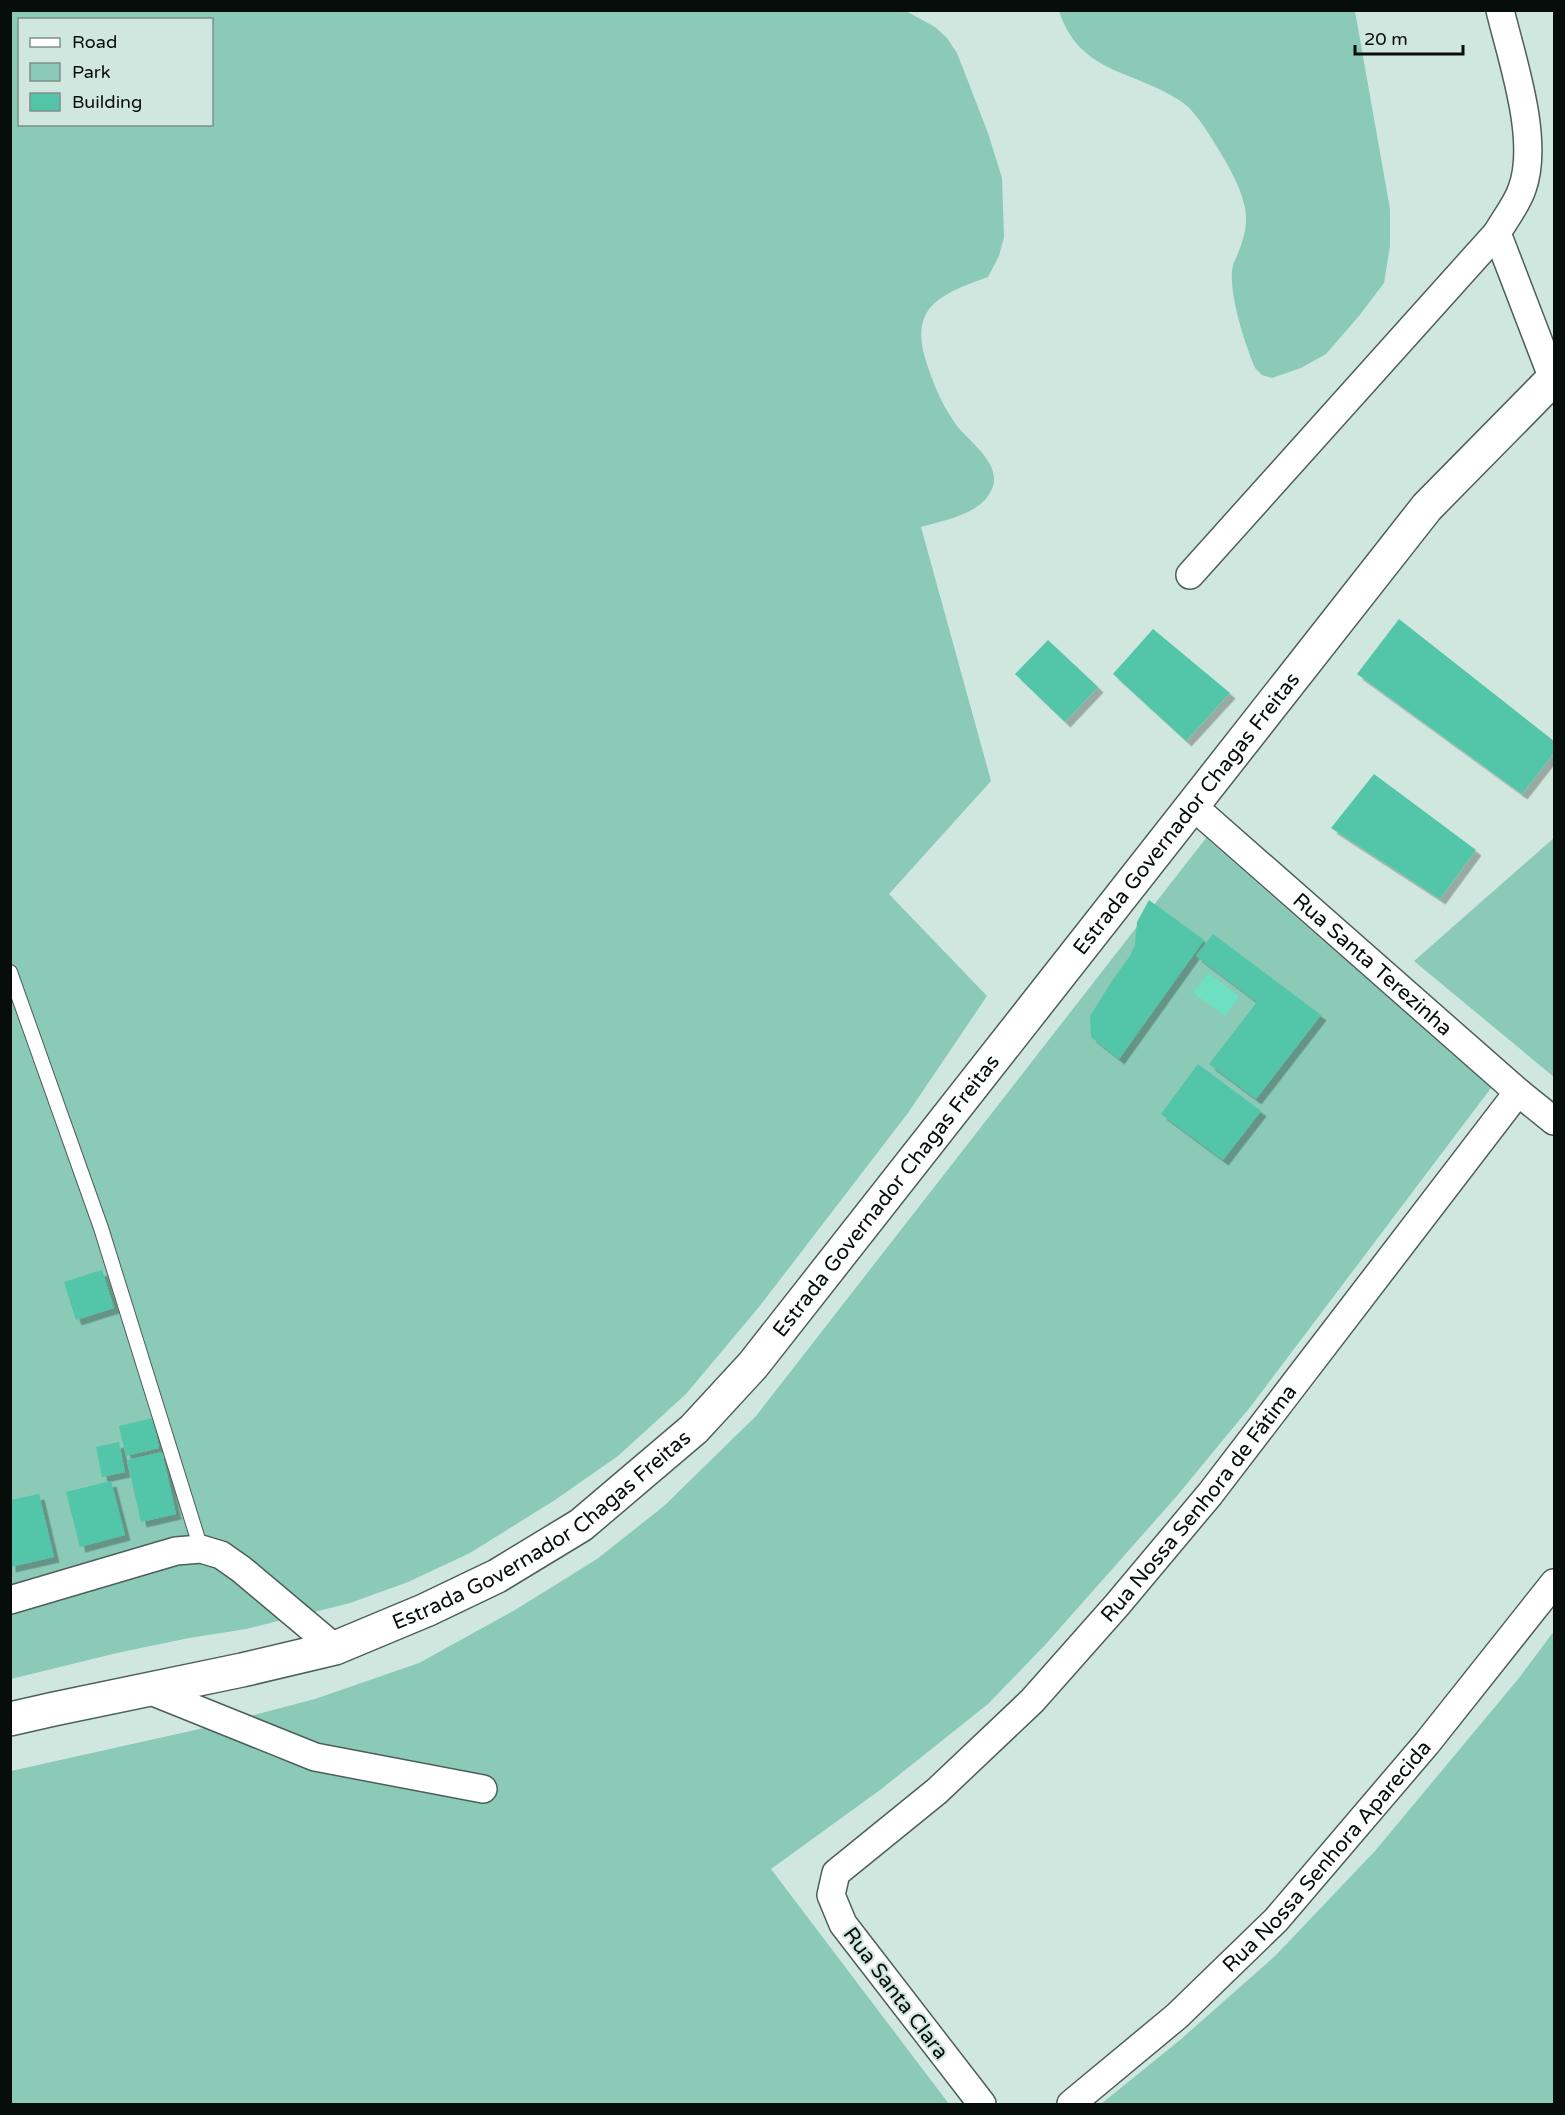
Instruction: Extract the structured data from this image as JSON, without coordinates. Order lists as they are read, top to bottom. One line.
{"streets":{"main road":["Estrada Governador Chagas Freitas"],"street":["Rua Santa Terezinha","Rua Nossa Senhora de Fátima","Rua Nossa Senhora Aparecida","Rua Santa Clara"]},"crossings":[["Estrada Governador Chagas Freitas","Rua Santa Terezinha"],["Rua Santa Terezinha","Rua Nossa Senhora de Fátima"],["Rua Nossa Senhora de Fátima","Rua Santa Clara"]],"legend":["Road","Park","Building"],"scale_bar":"20 m"}
